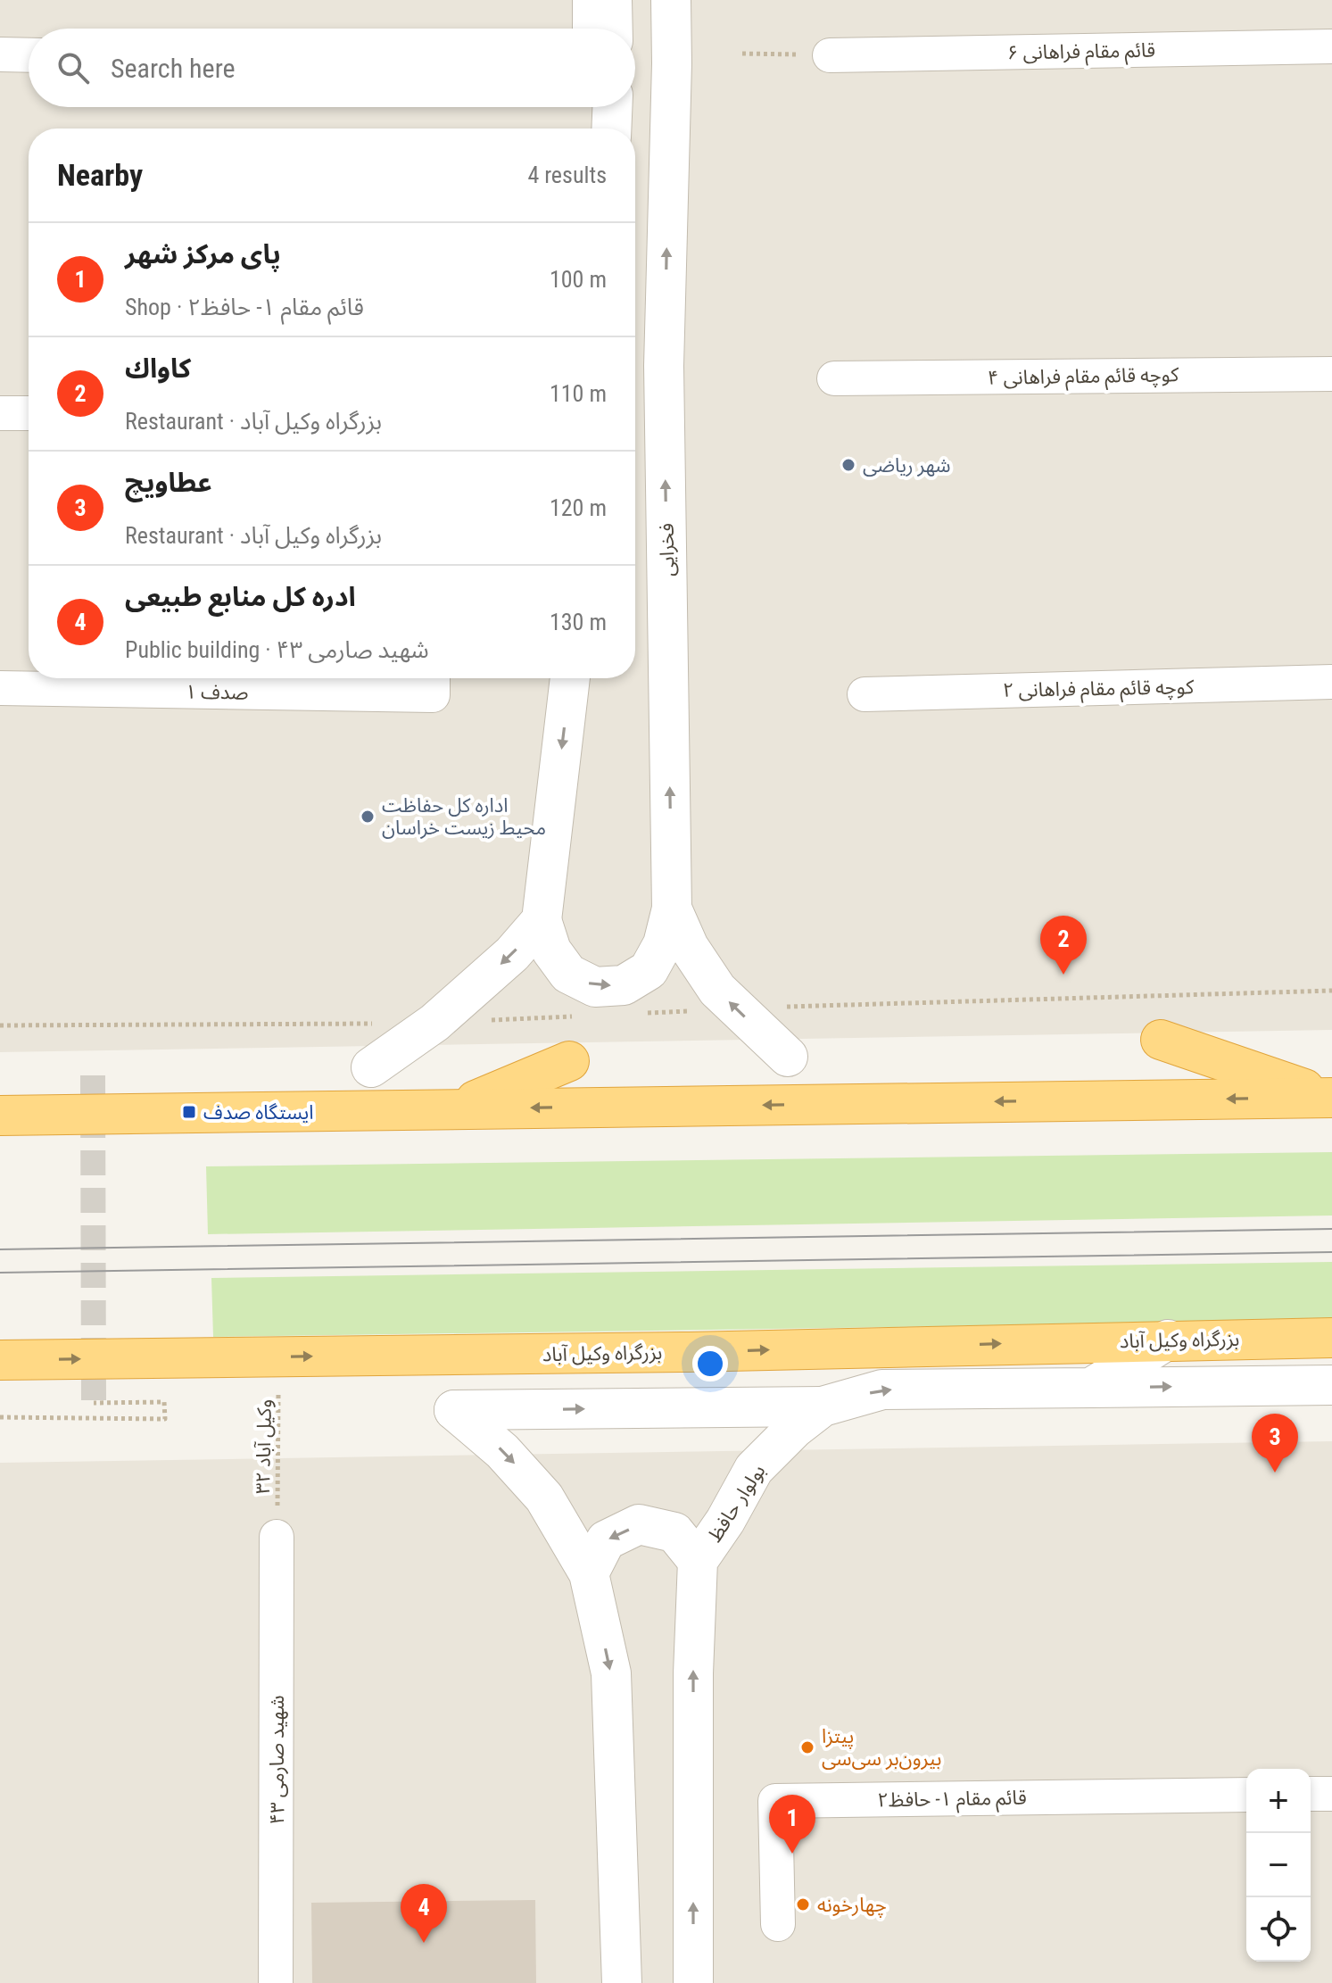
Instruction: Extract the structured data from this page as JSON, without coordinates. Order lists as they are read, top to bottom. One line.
{"streets":{"highway":["بزرگراه وکیل آباد"],"street":["قائم مقام فراهانی ۶","کوچه قائم مقام فراهانی ۴","فخرایی","کوچه قائم مقام فراهانی ۲","صدف ۱","بولوار حافظ","شهید صارمی ۴۳","قائم مقام ۱- حافظ۲"],"path":["وکیل آباد ۳۲"]},"crossings":[["بزرگراه وکیل آباد","وکیل آباد ۳۲"],["وکیل آباد ۳۲","شهید صارمی ۴۳"]],"places":{"other":["شهر ریاضی","اداره کل حفاظت محیط زیست خراسان","پیتزا بیرون‌بر سی‌سی","چهارخونه"],"transit":["ایستگاه صدف"]},"page":{"search":"Search here","heading":["Nearby","4 results"],"list":[{"mark":"1","name":"پای مرکز شهر","note":"Shop · قائم مقام ۱- حافظ۲","value":"100 m"},{"mark":"2","name":"كاواك","note":"Restaurant · بزرگراه وکیل آباد","value":"110 m"},{"mark":"3","name":"عطاویچ","note":"Restaurant · بزرگراه وکیل آباد","value":"120 m"},{"mark":"4","name":"ادره کل منابع طبیعی","note":"Public building · شهید صارمی ۴۳","value":"130 m"}],"pins":["2","3","1","4"],"map_buttons":["+","−"]}}
